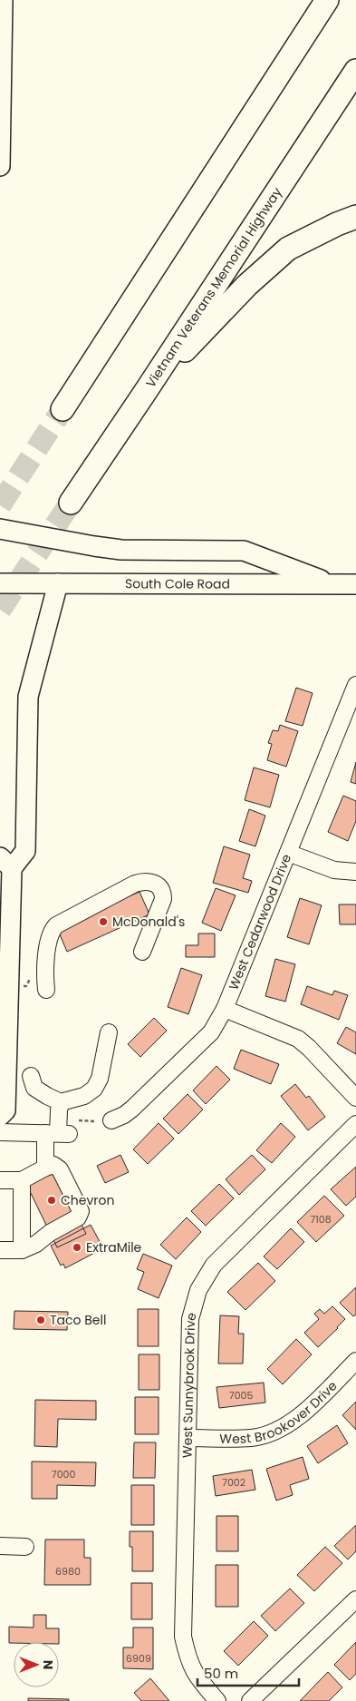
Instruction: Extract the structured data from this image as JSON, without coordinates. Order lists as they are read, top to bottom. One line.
{"streets":{"highway":["Vietnam Veterans Memorial Highway"],"main road":["South Cole Road"],"street":["West Cedarwood Drive","West Sunnybrook Drive","West Brookover Drive"]},"crossings":[["West Sunnybrook Drive","West Brookover Drive"]],"places":["McDonald's","Chevron","ExtraMile","Taco Bell"],"house_numbers":["7108","7005","7000","7002","6980","6909"],"scale_bar":"50 m","north":"right"}
